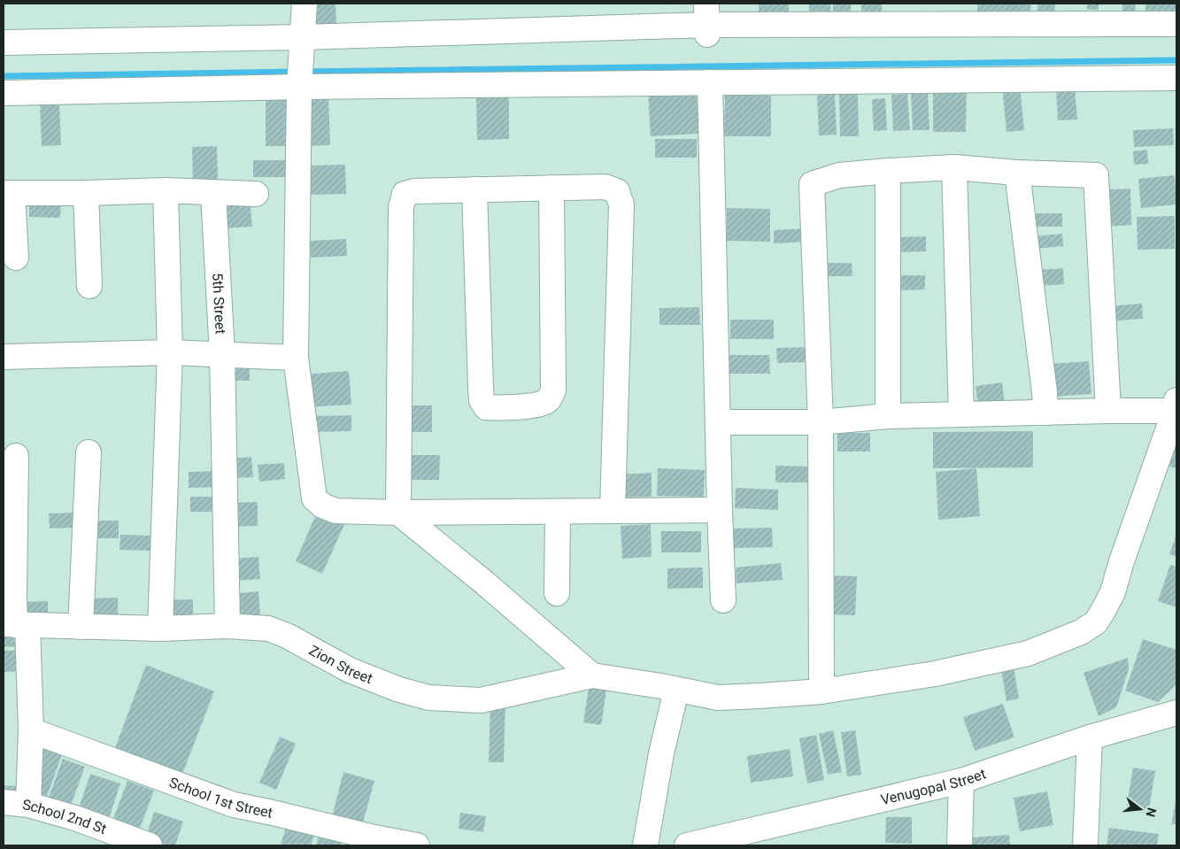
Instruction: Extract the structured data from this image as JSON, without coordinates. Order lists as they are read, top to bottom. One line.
{"streets":{"street":["5th Street","Zion Street","Venugopal Street","School 1st Street","School 2nd St"]},"crossings":[["5th Street","Zion Street"]],"north":"right"}
